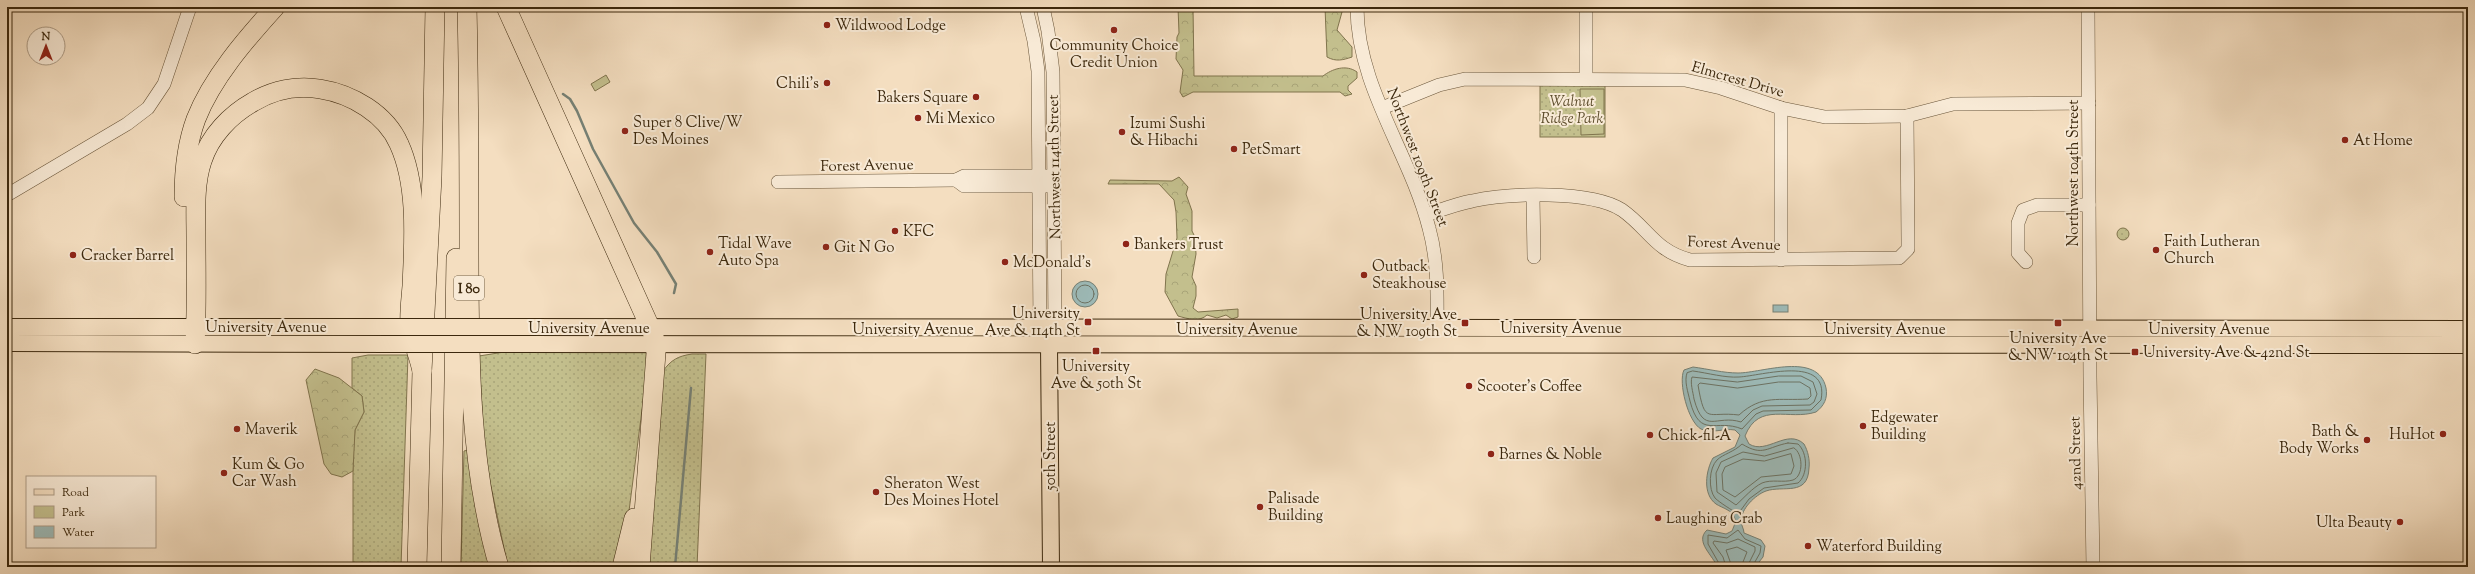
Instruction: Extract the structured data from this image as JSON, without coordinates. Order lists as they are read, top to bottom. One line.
{"streets":{"highway":["I 80"],"main road":["Northwest 114th Street","University Avenue","50th Street"],"street":["Elmcrest Drive","Northwest 109th Street","Forest Avenue","Northwest 104th Street","42nd Street"]},"crossings":[["Elmcrest Drive","Northwest 109th Street"],["Elmcrest Drive","Forest Avenue"],["Elmcrest Drive","Northwest 104th Street"],["Northwest 109th Street","Forest Avenue"],["Northwest 109th Street","University Avenue"],["Forest Avenue","Northwest 114th Street"],["Northwest 114th Street","University Avenue"],["Northwest 114th Street","50th Street"],["Northwest 104th Street","University Avenue"],["Northwest 104th Street","42nd Street"],["University Avenue","42nd Street"],["University Avenue","50th Street"]],"parks":["Walnut Ridge Park"],"places":{"other":["Wildwood Lodge","Community Choice Credit Union","Chili's","Bakers Square","Mi Mexico","Super 8 Clive/W Des Moines","Izumi Sushi & Hibachi","At Home","PetSmart","KFC","Bankers Trust","Git N Go","Faith Lutheran Church","Tidal Wave Auto Spa","Cracker Barrel","McDonald's","Outback Steakhouse","Scooter's Coffee","Edgewater Building","Maverik","HuHot","Chick-fil-A","Bath & Body Works","Barnes & Noble","Kum & Go Car Wash","Sheraton West Des Moines Hotel","Palisade Building","Laughing Crab","Ulta Beauty","Waterford Building"],"transit":["University Ave & 114th St","University Ave & NW 109th St","University Ave & NW 104th St","University Ave & 50th St","University Ave & 42nd St"]},"legend":["Road","Park","Water"],"north":"top"}
